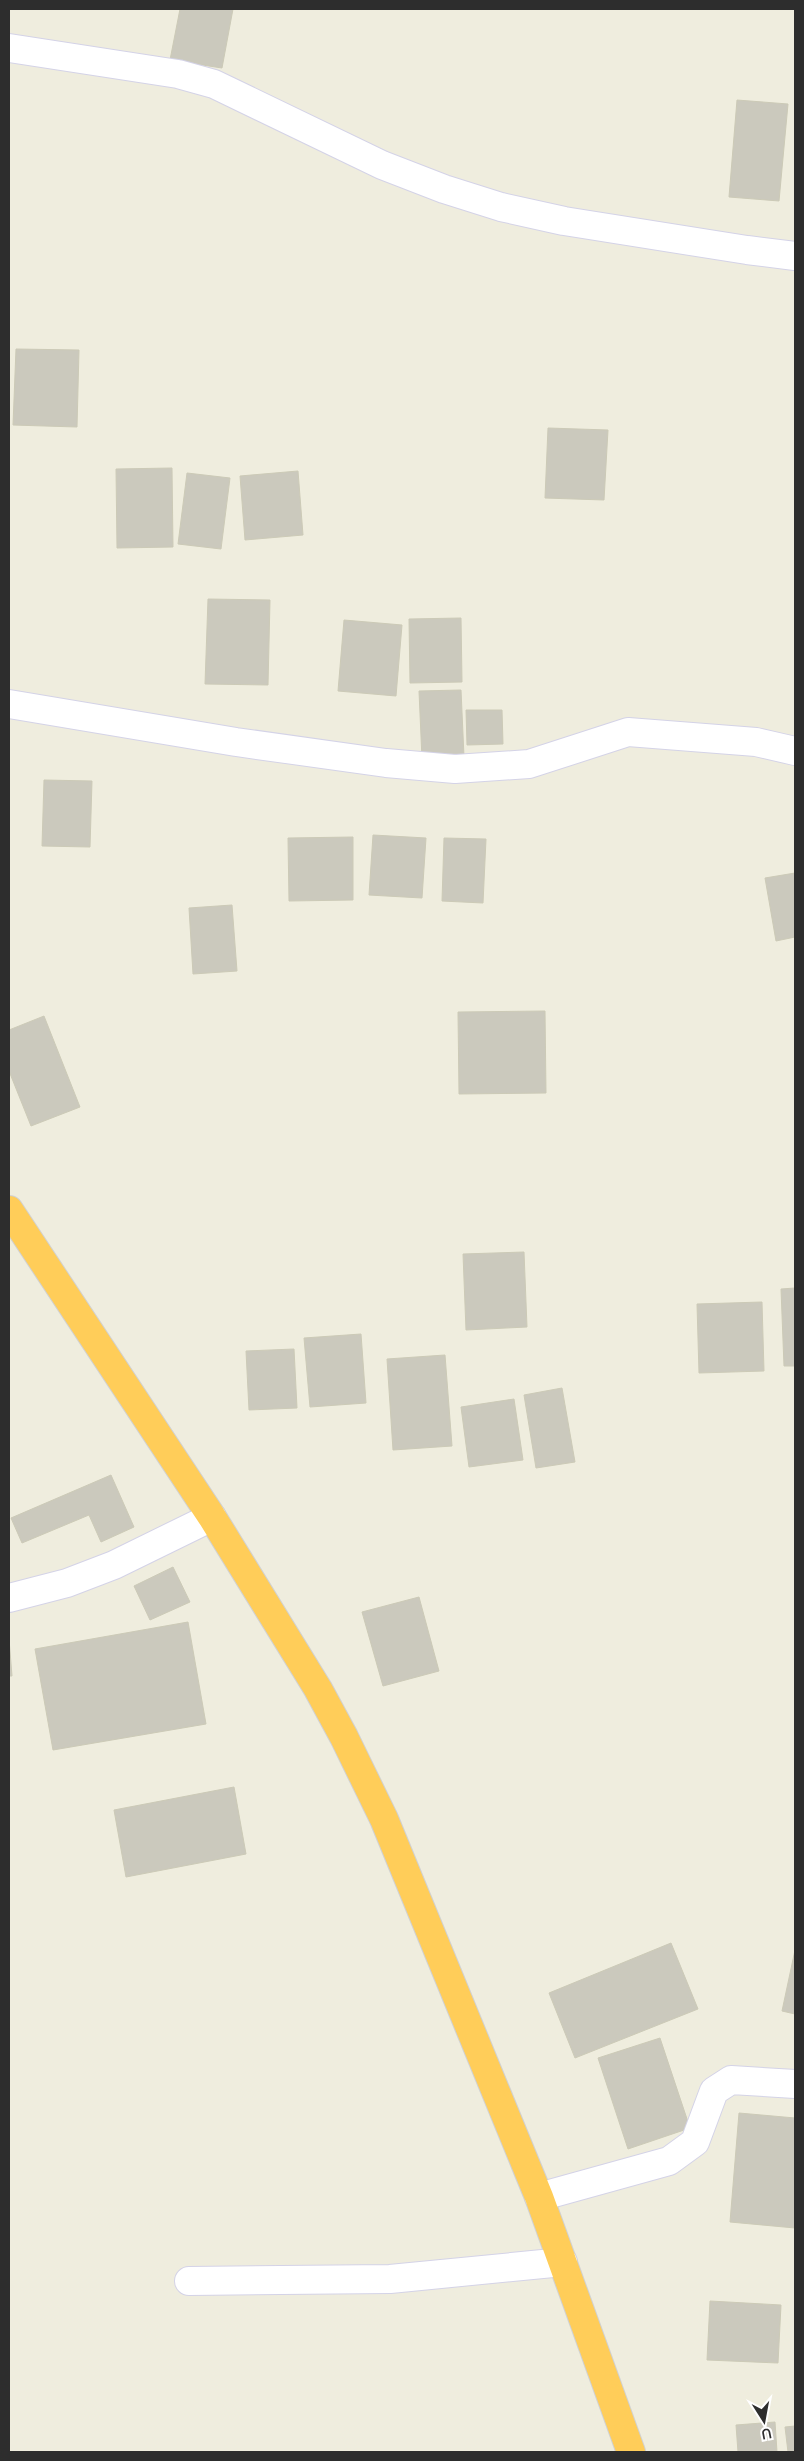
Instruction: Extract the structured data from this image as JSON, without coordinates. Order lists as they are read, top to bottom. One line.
{"north":"bottom"}
